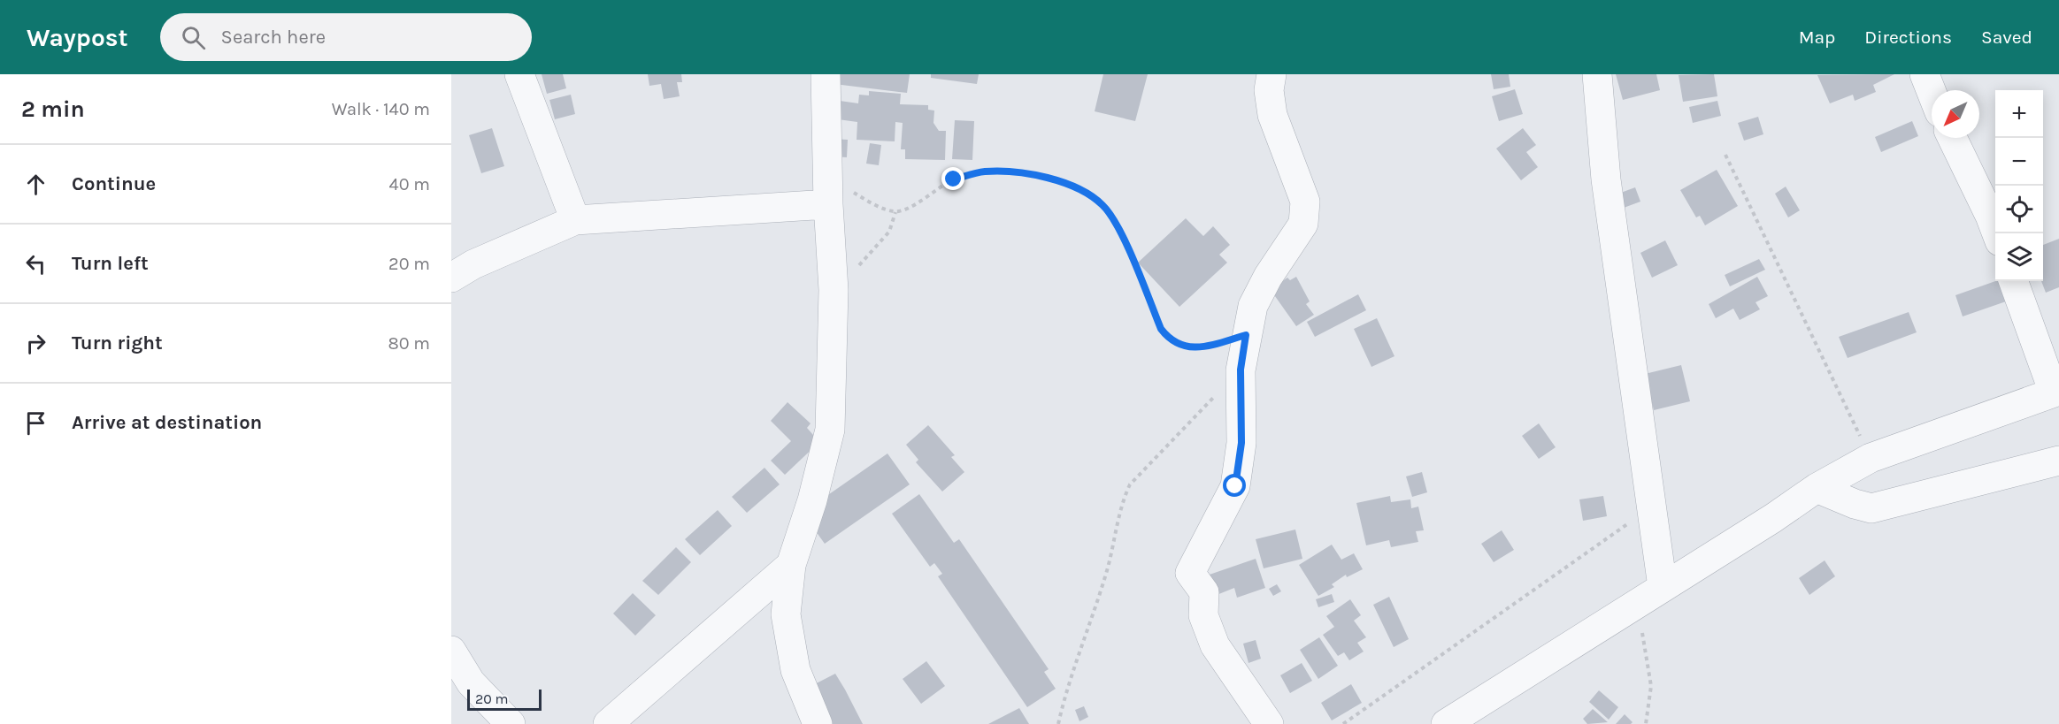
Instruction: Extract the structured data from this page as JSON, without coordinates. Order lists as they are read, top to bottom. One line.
{"scale_bar":"20 m","north":"bottom left","page":{"header":"Waypost","search":"Search here","nav":["Map","Directions","Saved"],"heading":["2 min","Walk · 140 m"],"map_buttons":["+","−"],"list":[["Continue","40 m"],["Turn left","20 m"],["Turn right","80 m"],"Arrive at destination"],"scale":"20 m"}}
